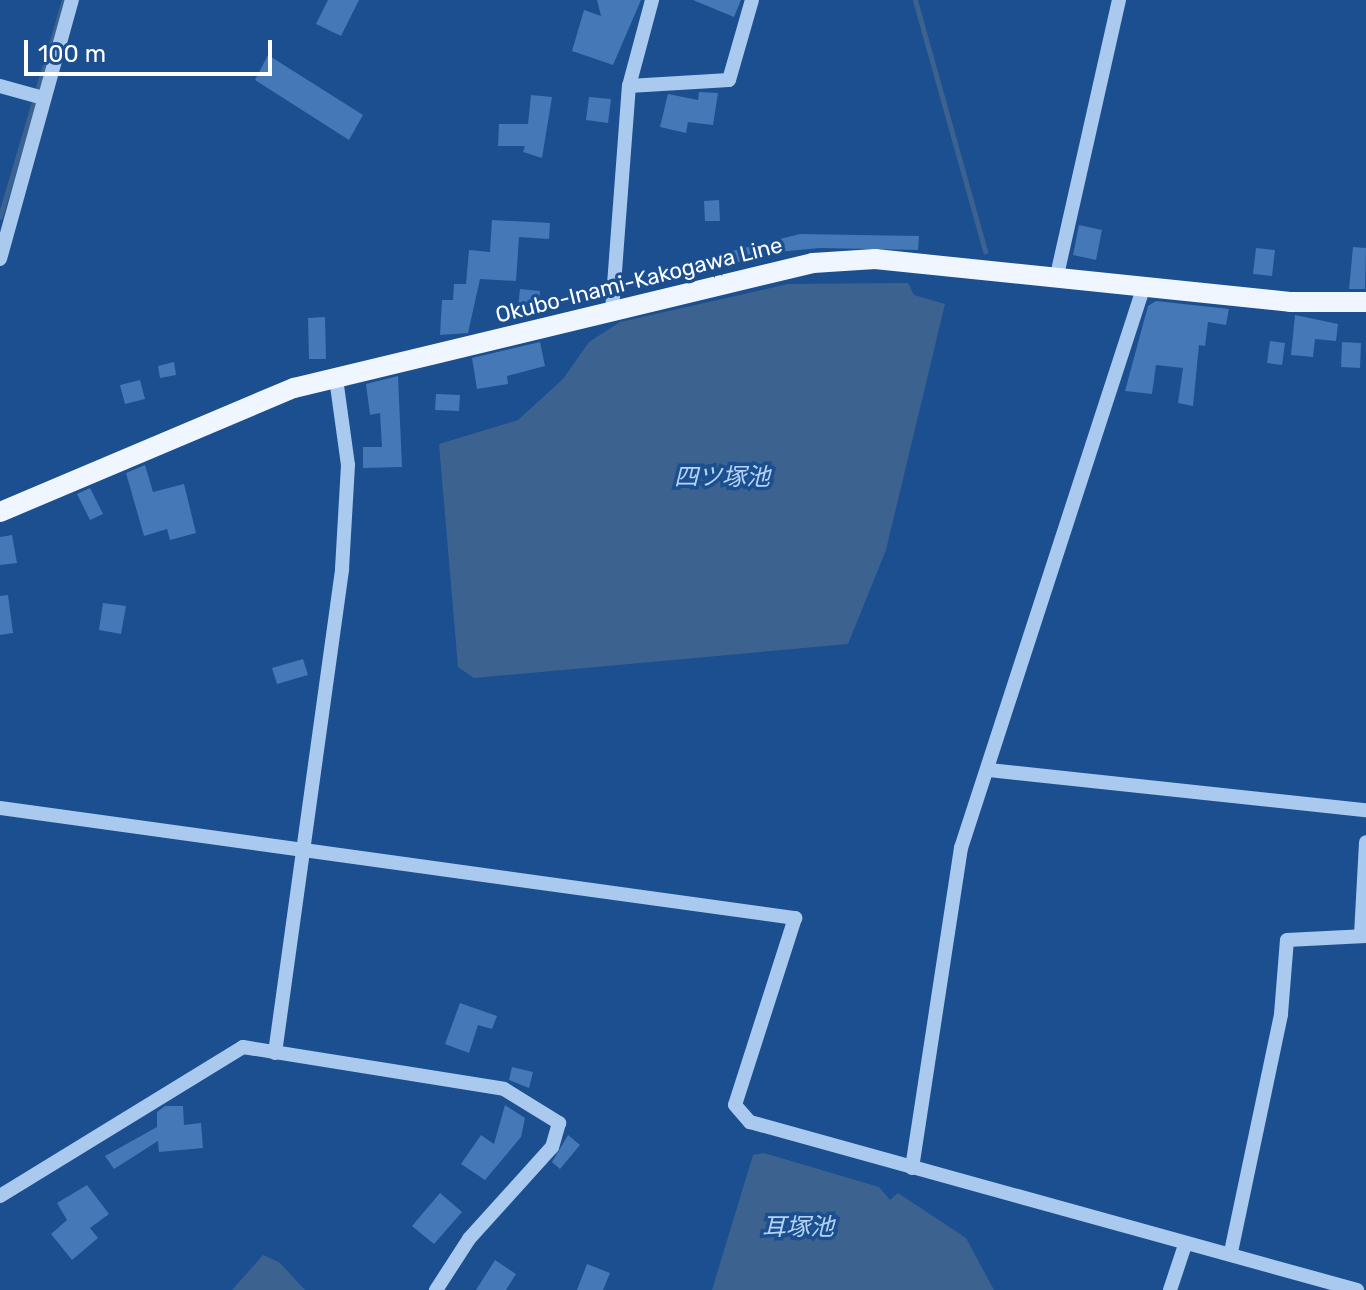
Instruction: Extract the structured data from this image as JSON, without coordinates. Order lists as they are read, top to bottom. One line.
{"streets":{"main road":["Okubo-Inami-Kakogawa Line"]},"water":["四ツ塚池","耳塚池"],"scale_bar":"100 m"}
